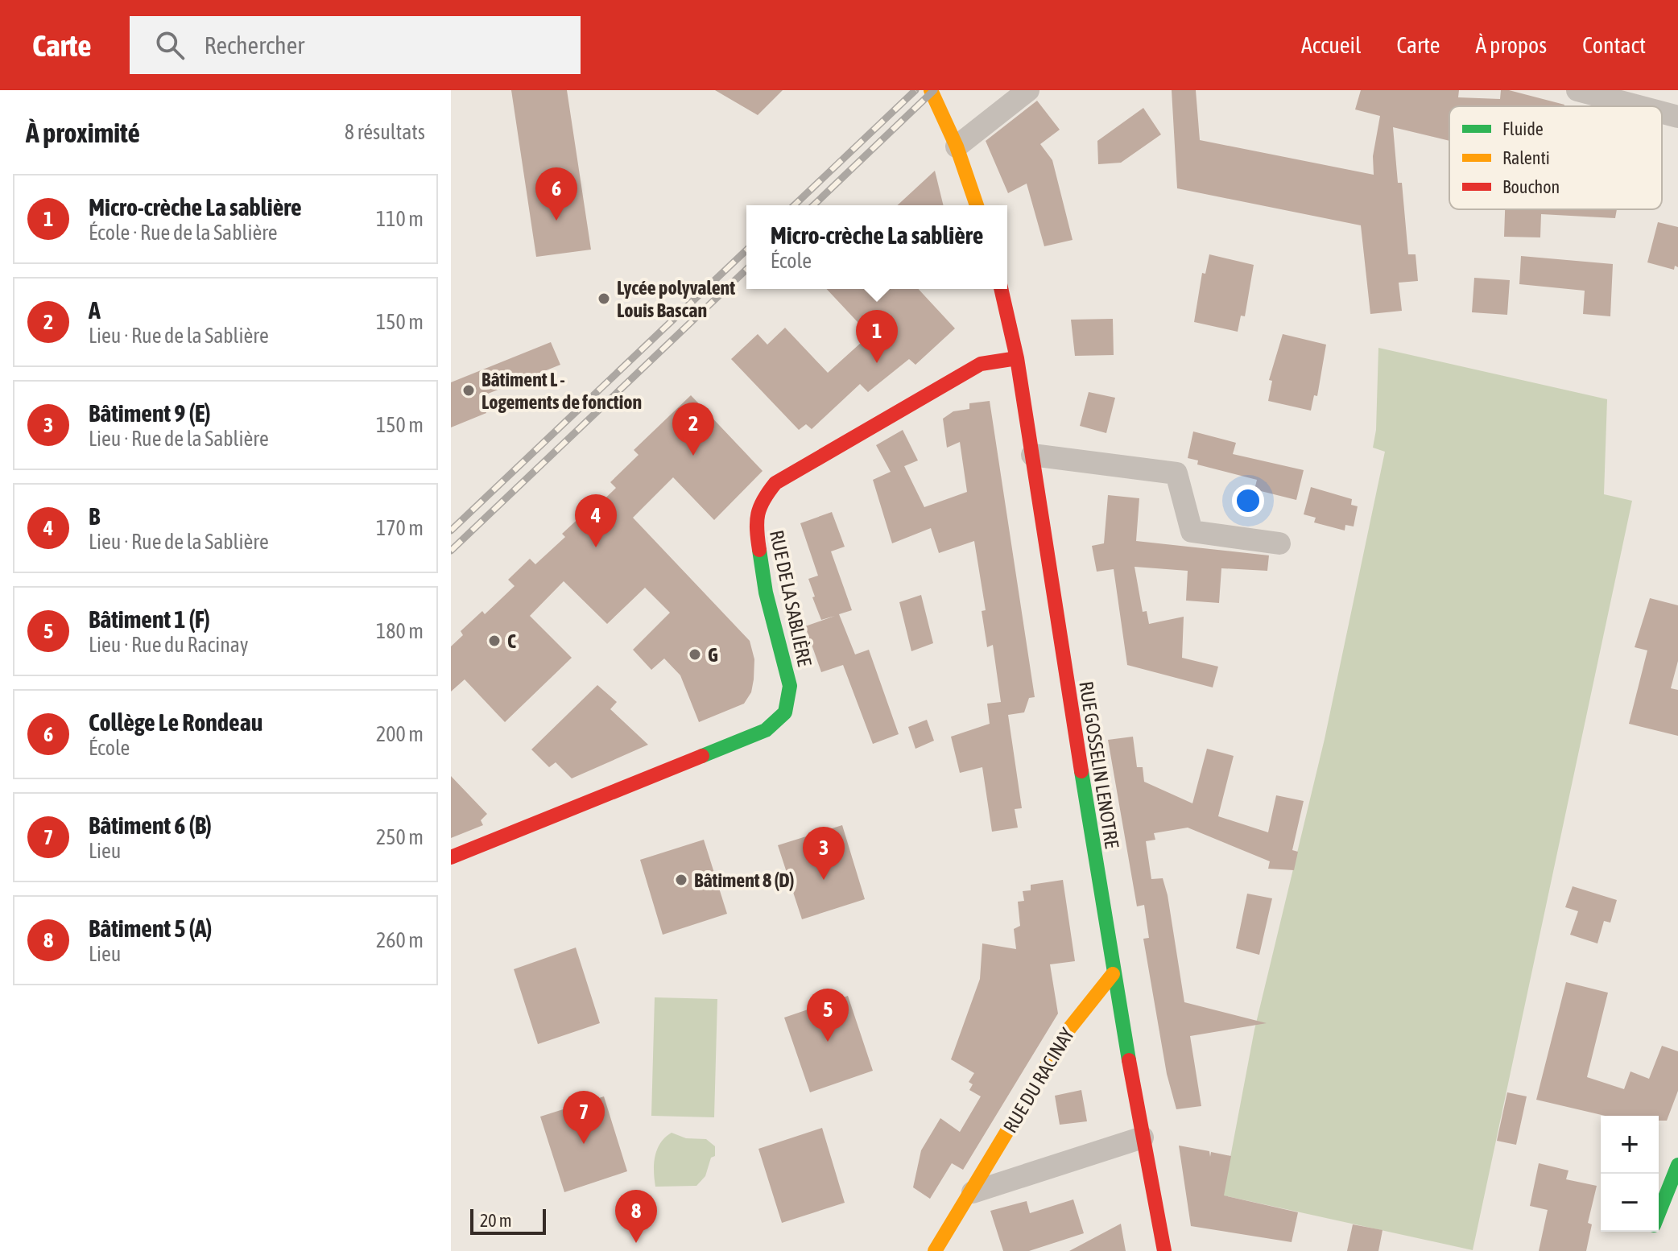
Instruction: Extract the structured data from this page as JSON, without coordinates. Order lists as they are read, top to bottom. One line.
{"streets":{"main road":["RUE DE LA SABLIÈRE","RUE GOSSELIN LENOTRE","RUE DU RACINAY"]},"crossings":[["RUE DE LA SABLIÈRE","RUE GOSSELIN LENOTRE"],["RUE GOSSELIN LENOTRE","RUE DU RACINAY"]],"places":["Lycée polyvalent Louis Bascan","Bâtiment L - Logements de fonction","C","G","Bâtiment 8 (D)"],"legend":["Fluide","Ralenti","Bouchon"],"scale_bar":"20 m","page":{"header":"Carte","search":"Rechercher","nav":["Accueil","Carte","À propos","Contact"],"heading":["À proximité","8 résultats"],"pins":["6","1","2","4","3","5","7","8"],"list":[{"mark":"1","name":"Micro-crèche La sablière","note":"École · Rue de la Sablière","value":"110 m"},{"mark":"2","name":"A","note":"Lieu · Rue de la Sablière","value":"150 m"},{"mark":"3","name":"Bâtiment 9 (E)","note":"Lieu · Rue de la Sablière","value":"150 m"},{"mark":"4","name":"B","note":"Lieu · Rue de la Sablière","value":"170 m"},{"mark":"5","name":"Bâtiment 1 (F)","note":"Lieu · Rue du Racinay","value":"180 m"},{"mark":"6","name":"Collège Le Rondeau","note":"École","value":"200 m"},{"mark":"7","name":"Bâtiment 6 (B)","note":"Lieu","value":"250 m"},{"mark":"8","name":"Bâtiment 5 (A)","note":"Lieu","value":"260 m"}],"popup":["Micro-crèche La sablière","École"],"map_buttons":["+","−"],"scale":"20 m"}}
